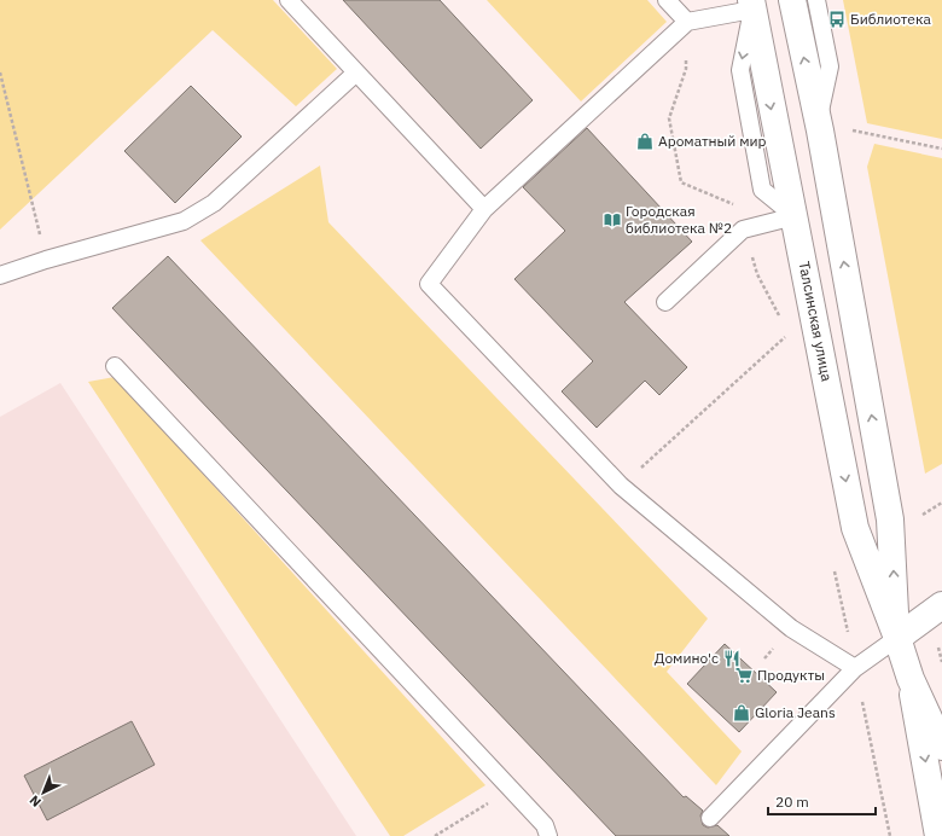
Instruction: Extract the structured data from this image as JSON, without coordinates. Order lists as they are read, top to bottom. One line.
{"streets":{"main road":["Талсинская улица"]},"places":{"bus stop":["Библиотека"],"shop":["Ароматный мир","Gloria Jeans"],"library":["Городская библиотека №2"],"restaurant":["Домино'c"],"supermarket":["Продукты"]},"scale_bar":"20 m","north":"bottom left"}
